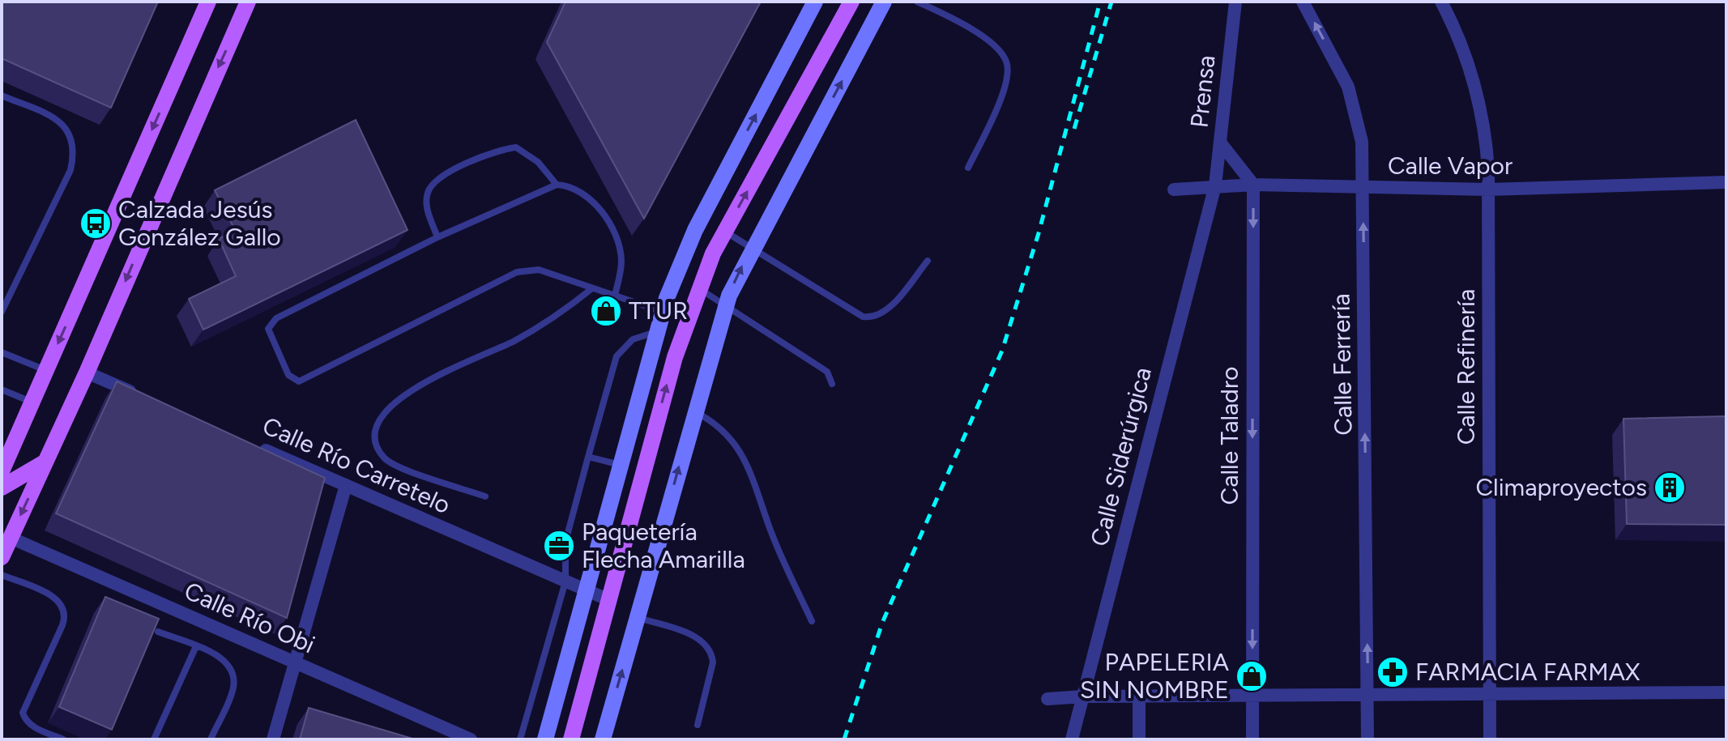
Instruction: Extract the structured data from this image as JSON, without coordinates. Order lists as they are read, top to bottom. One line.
{"streets":{"street":["Prensa","Calle Vapor","Calle Ferrería","Calle Refinería","Calle Taladro","Calle Siderúrgica","Calle Río Carretelo","Calle Río Obi"]},"crossings":[["Prensa","Calle Vapor"],["Prensa","Calle Siderúrgica"],["Calle Vapor","Calle Ferrería"],["Calle Vapor","Calle Refinería"],["Calle Vapor","Calle Taladro"],["Calle Vapor","Calle Siderúrgica"]],"one_way":["Calle Ferrería","Calle Taladro"],"places":{"bus stop":["Calzada Jesús González Gallo"],"shop":["TTUR","PAPELERIA SIN NOMBRE"],"building":["Climaproyectos"],"office":["Paquetería Flecha Amarilla"],"pharmacy":["FARMACIA FARMAX"]}}
